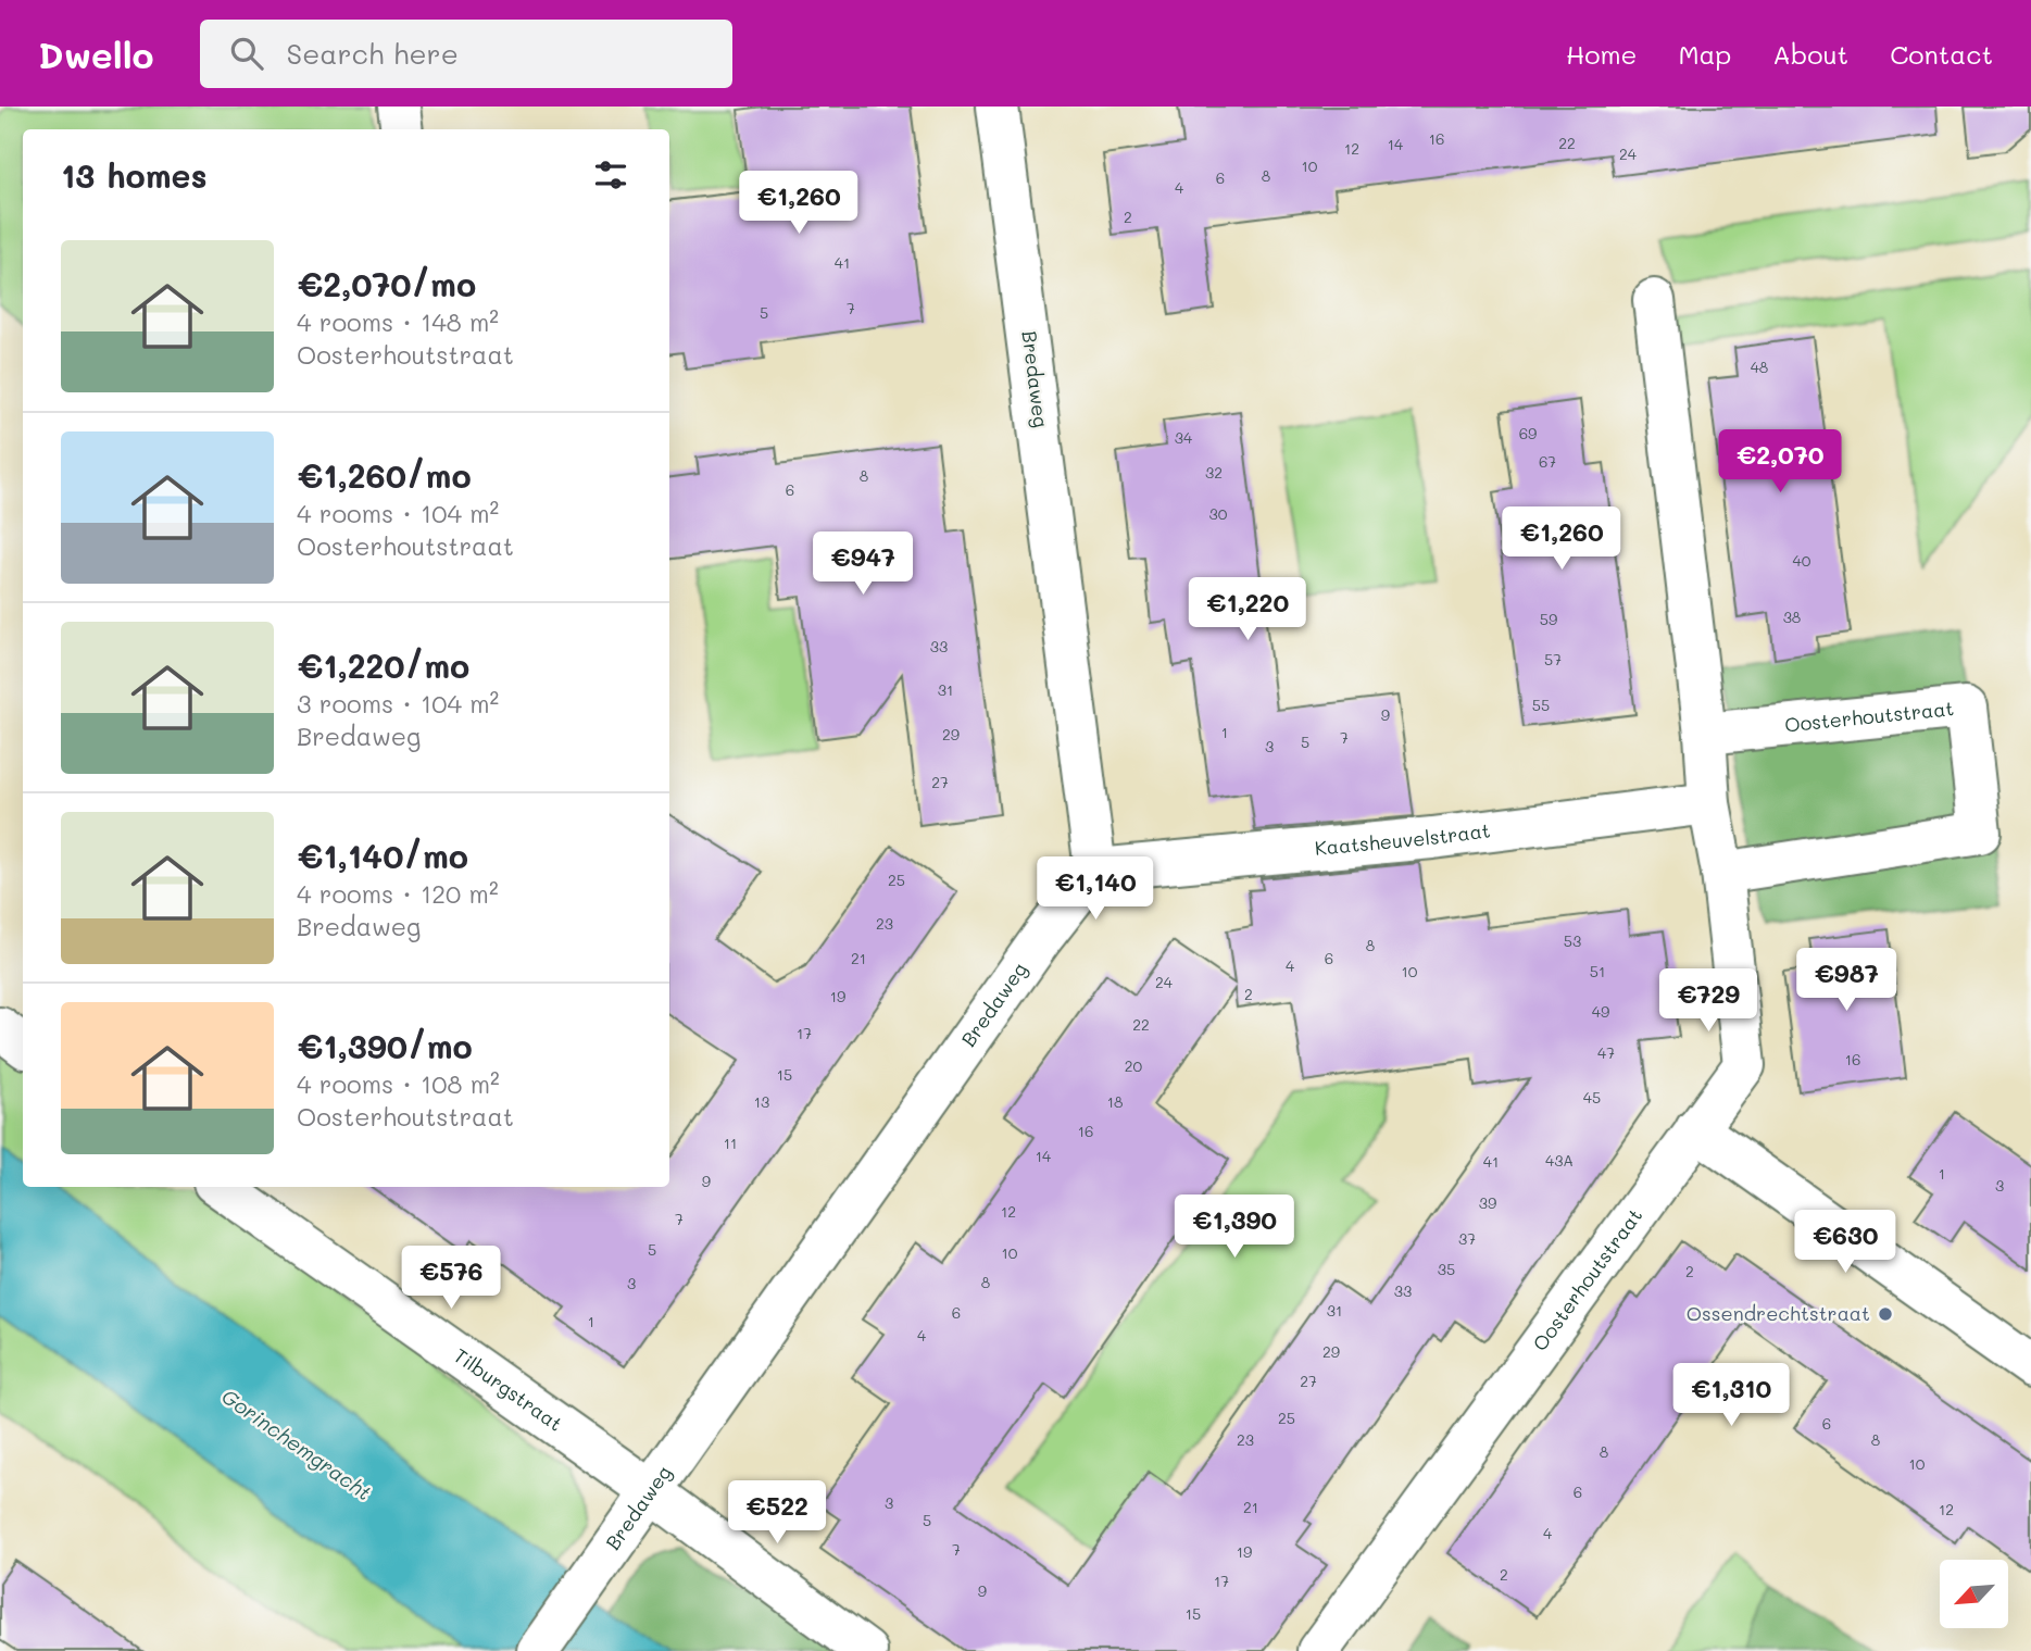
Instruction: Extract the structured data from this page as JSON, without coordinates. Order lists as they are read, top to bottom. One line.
{"streets":{"street":["Bredaweg","Oosterhoutstraat","Kaatsheuvelstraat","Tilburgstraat"]},"crossings":[["Bredaweg","Kaatsheuvelstraat"],["Bredaweg","Tilburgstraat"],["Oosterhoutstraat","Kaatsheuvelstraat"]],"water":["Gorinchemgracht"],"places":["Ossendrechtstraat"],"house_numbers":["16","22","14","12","24","10","8","6","4","2","41","7","5","48","69","34","67","32","8","6","30","40","38","59","33","57","31","55","9","1","29","7","5","3","27","25","23","53","8","21","6","4","10","51","24","2","19","49","22","17","47","16","20","15","45","13","18","16","11","14","43A","41","1","9","3","39","12","7","37","5","10","35","2","8","3","33","31","6","1","4","29","27","25","6","23","8","8","10","6","3","21","12","5","4","7","19","2","17","9","15"],"north":"bottom left","page":{"header":"Dwello","search":"Search here","nav":["Home","Map","About","Contact"],"heading":"13 homes","price":["€1,260","€2,070","€1,260","€947","€1,220","€1,140","€987","€729","€1,390","€630","€576","€1,310","€522"],"list":[{"name":"€2,070/mo","note":"4 rooms · 148 m² · Oosterhoutstraat"},{"name":"€1,260/mo","note":"4 rooms · 104 m² · Oosterhoutstraat"},{"name":"€1,220/mo","note":"3 rooms · 104 m² · Bredaweg"},{"name":"€1,140/mo","note":"4 rooms · 120 m² · Bredaweg"},{"name":"€1,390/mo","note":"4 rooms · 108 m² · Oosterhoutstraat"}]}}
